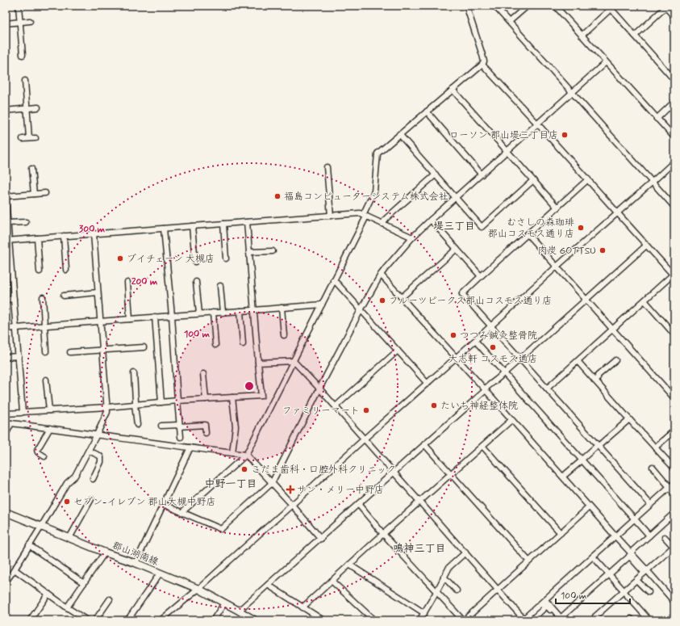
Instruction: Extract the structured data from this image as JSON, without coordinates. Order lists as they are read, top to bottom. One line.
{"streets":{"main road":["郡山湖南線"]},"districts":["堤三丁目","中野一丁目","鳴神三丁目"],"places":{"other":["ローソン 郡山堤三丁目店","福島コンピューターシステム株式会社","むさしの森珈琲 郡山コスモス通り店","肉炭 GOTTSU","ブイチェーン 大槻店","フルーツピークス郡山コスモス通り店","つつみ鍼灸整骨院","大志軒 コスモス通店","たいち神経整体院","ファミリーマート","こだま歯科・口腔外科クリニック","セブン-イレブン 郡山大槻中野店"],"health":["サン・メリー中野店"]},"scale_bar":"100 m","rings":["300 m","200 m","100 m"]}
